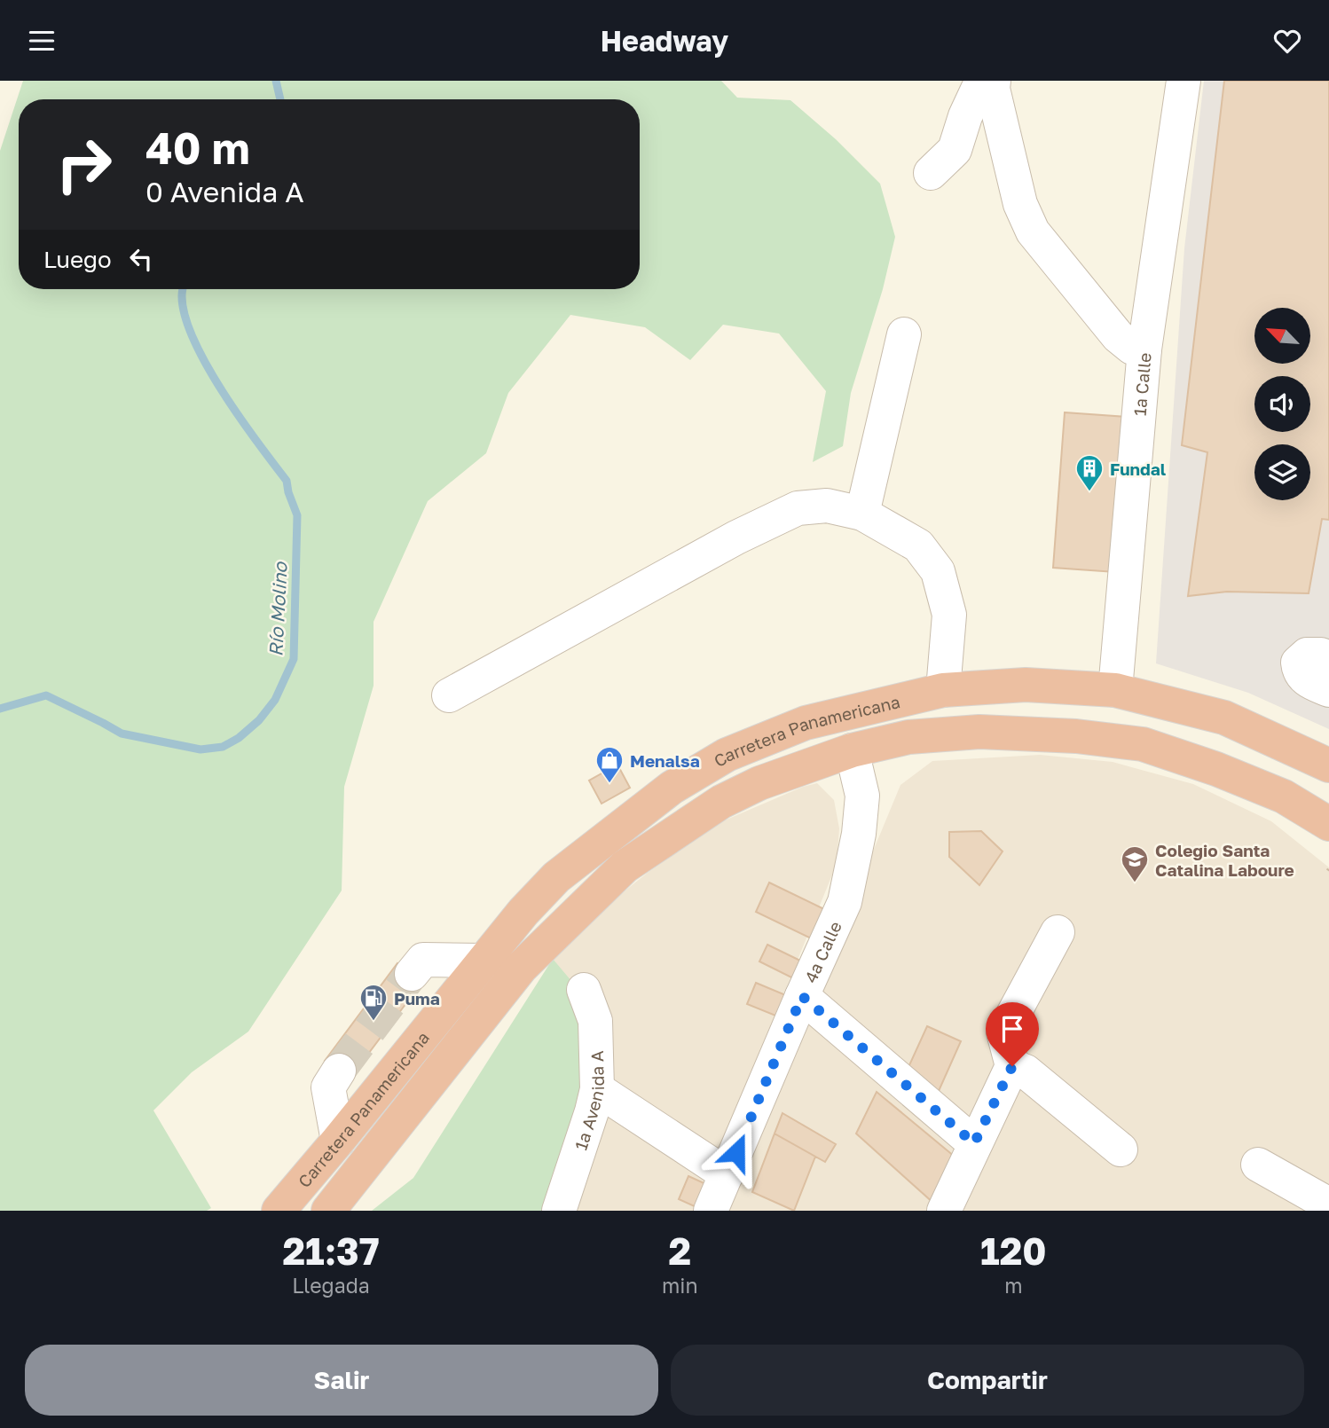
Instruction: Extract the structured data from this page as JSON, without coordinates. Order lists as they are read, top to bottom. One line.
{"streets":{"highway":["Carretera Panamericana"],"street":["1a Calle","4a Calle","1a Avenida A"]},"crossings":[["1a Calle","Carretera Panamericana"],["Carretera Panamericana","4a Calle"]],"water":["Río Molino"],"places":{"building":["Fundal"],"shop":["Menalsa"],"school or university":["Colegio Santa Catalina Laboure"],"fuel station":["Puma"]},"north":"top left","page":{"header":"Headway","turn":["40 m","0 Avenida A"],"then":"Luego","eta":["21:37","Llegada","2","min","120","m"],"buttons":["Salir","Compartir"]}}
